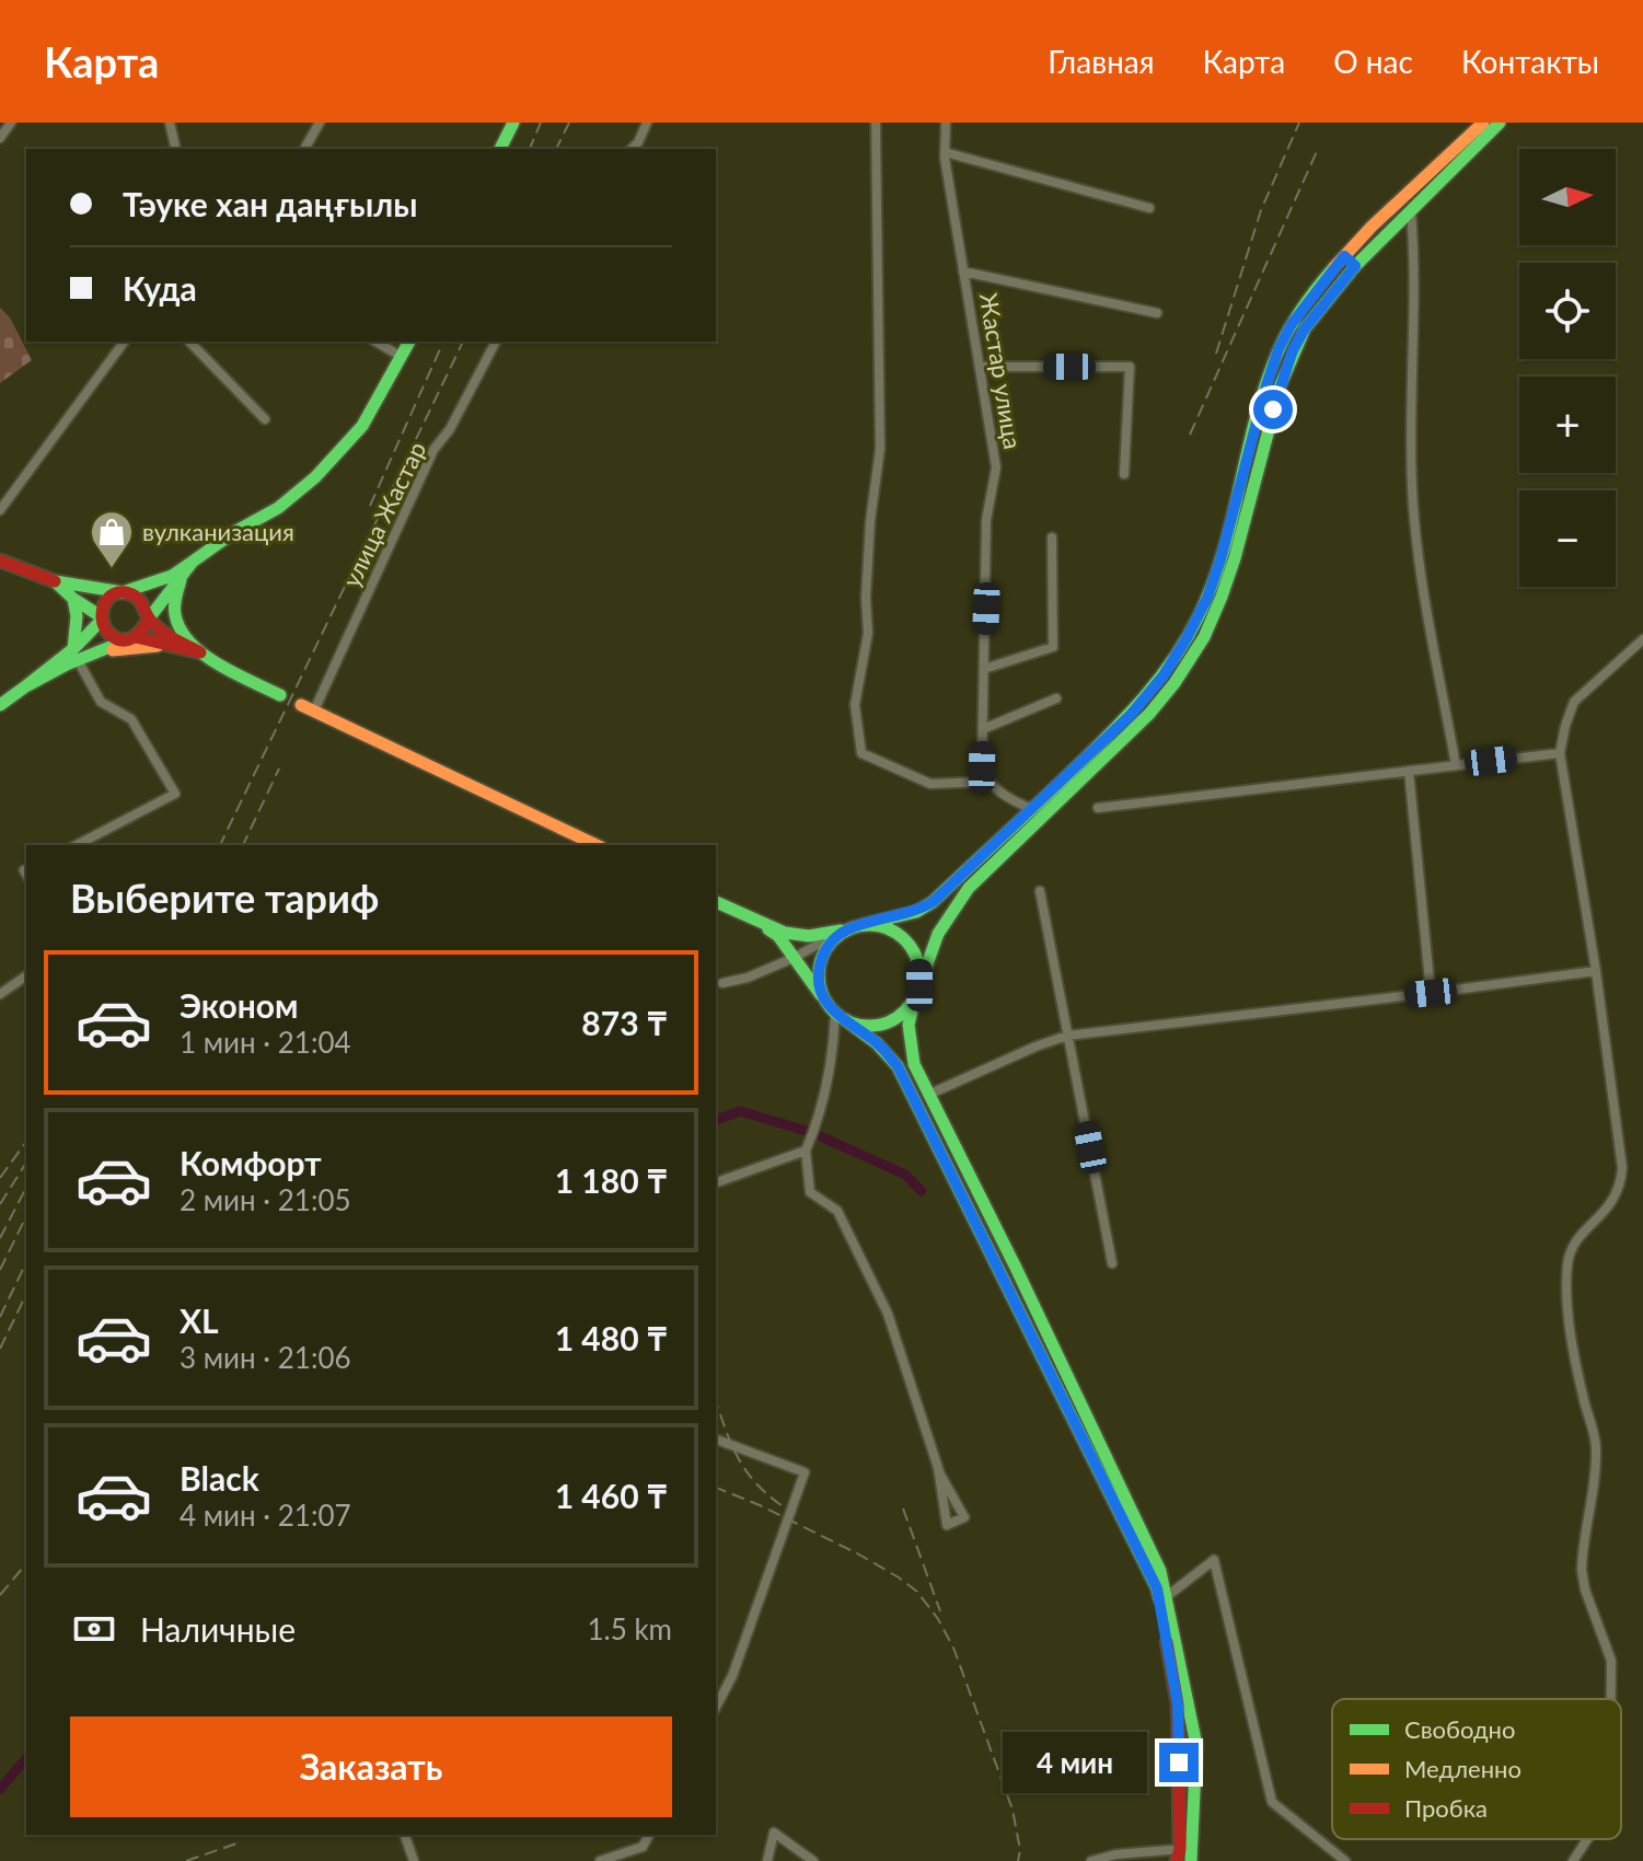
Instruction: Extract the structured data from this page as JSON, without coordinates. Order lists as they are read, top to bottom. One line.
{"streets":{"street":["Жастар улица","улица Жастар"]},"places":{"shop":["вулканизация"]},"legend":["Свободно","Медленно","Пробка"],"north":"right","page":{"header":"Карта","nav":["Главная","Карта","О нас","Контакты"],"map_buttons":["+","−"],"banner":["Тәуке хан даңғылы","Куда"],"heading":"Выберите тариф","list":[{"name":"Эконом","note":"1 мин · 21:04","value":"873 ₸"},{"name":"Комфорт","note":"2 мин · 21:05","value":"1 180 ₸"},{"name":"XL","note":"3 мин · 21:06","value":"1 480 ₸"},{"name":"Black","note":"4 мин · 21:07","value":"1 460 ₸"}],"pay":["Наличные","1.5 km"],"buttons":"Заказать","bubble":"4 мин"}}
